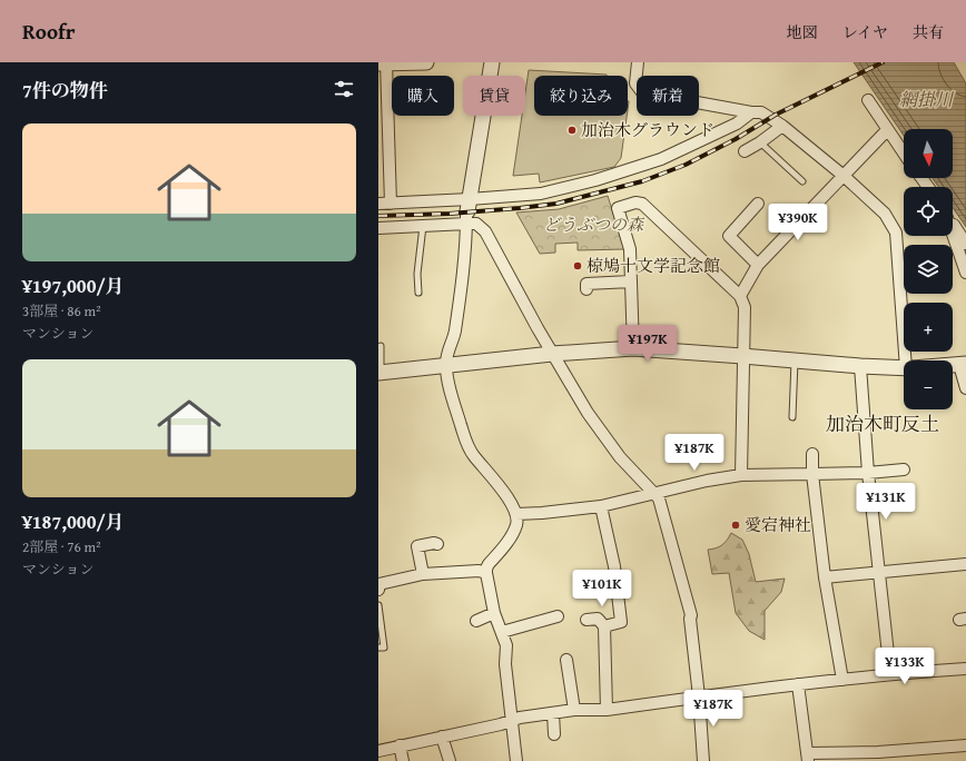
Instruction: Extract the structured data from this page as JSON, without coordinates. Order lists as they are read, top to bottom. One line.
{"districts":["加治木町反土"],"water":["網掛川"],"parks":["どうぶつの森"],"places":["加治木グラウンド","椋鳩十文学記念館","愛宕神社"],"north":"bottom","page":{"header":"Roofr","nav":["地図","レイヤ","共有"],"heading":"7件の物件","chip":["購入","賃貸","絞り込み","新着"],"list":[{"name":"¥197,000/月","note":"3部屋 · 86 m² · マンション"},{"name":"¥187,000/月","note":"2部屋 · 76 m² · マンション"}],"map_buttons":["+","−"],"price":["¥390K","¥197K","¥187K","¥131K","¥101K","¥133K","¥187K"]}}
